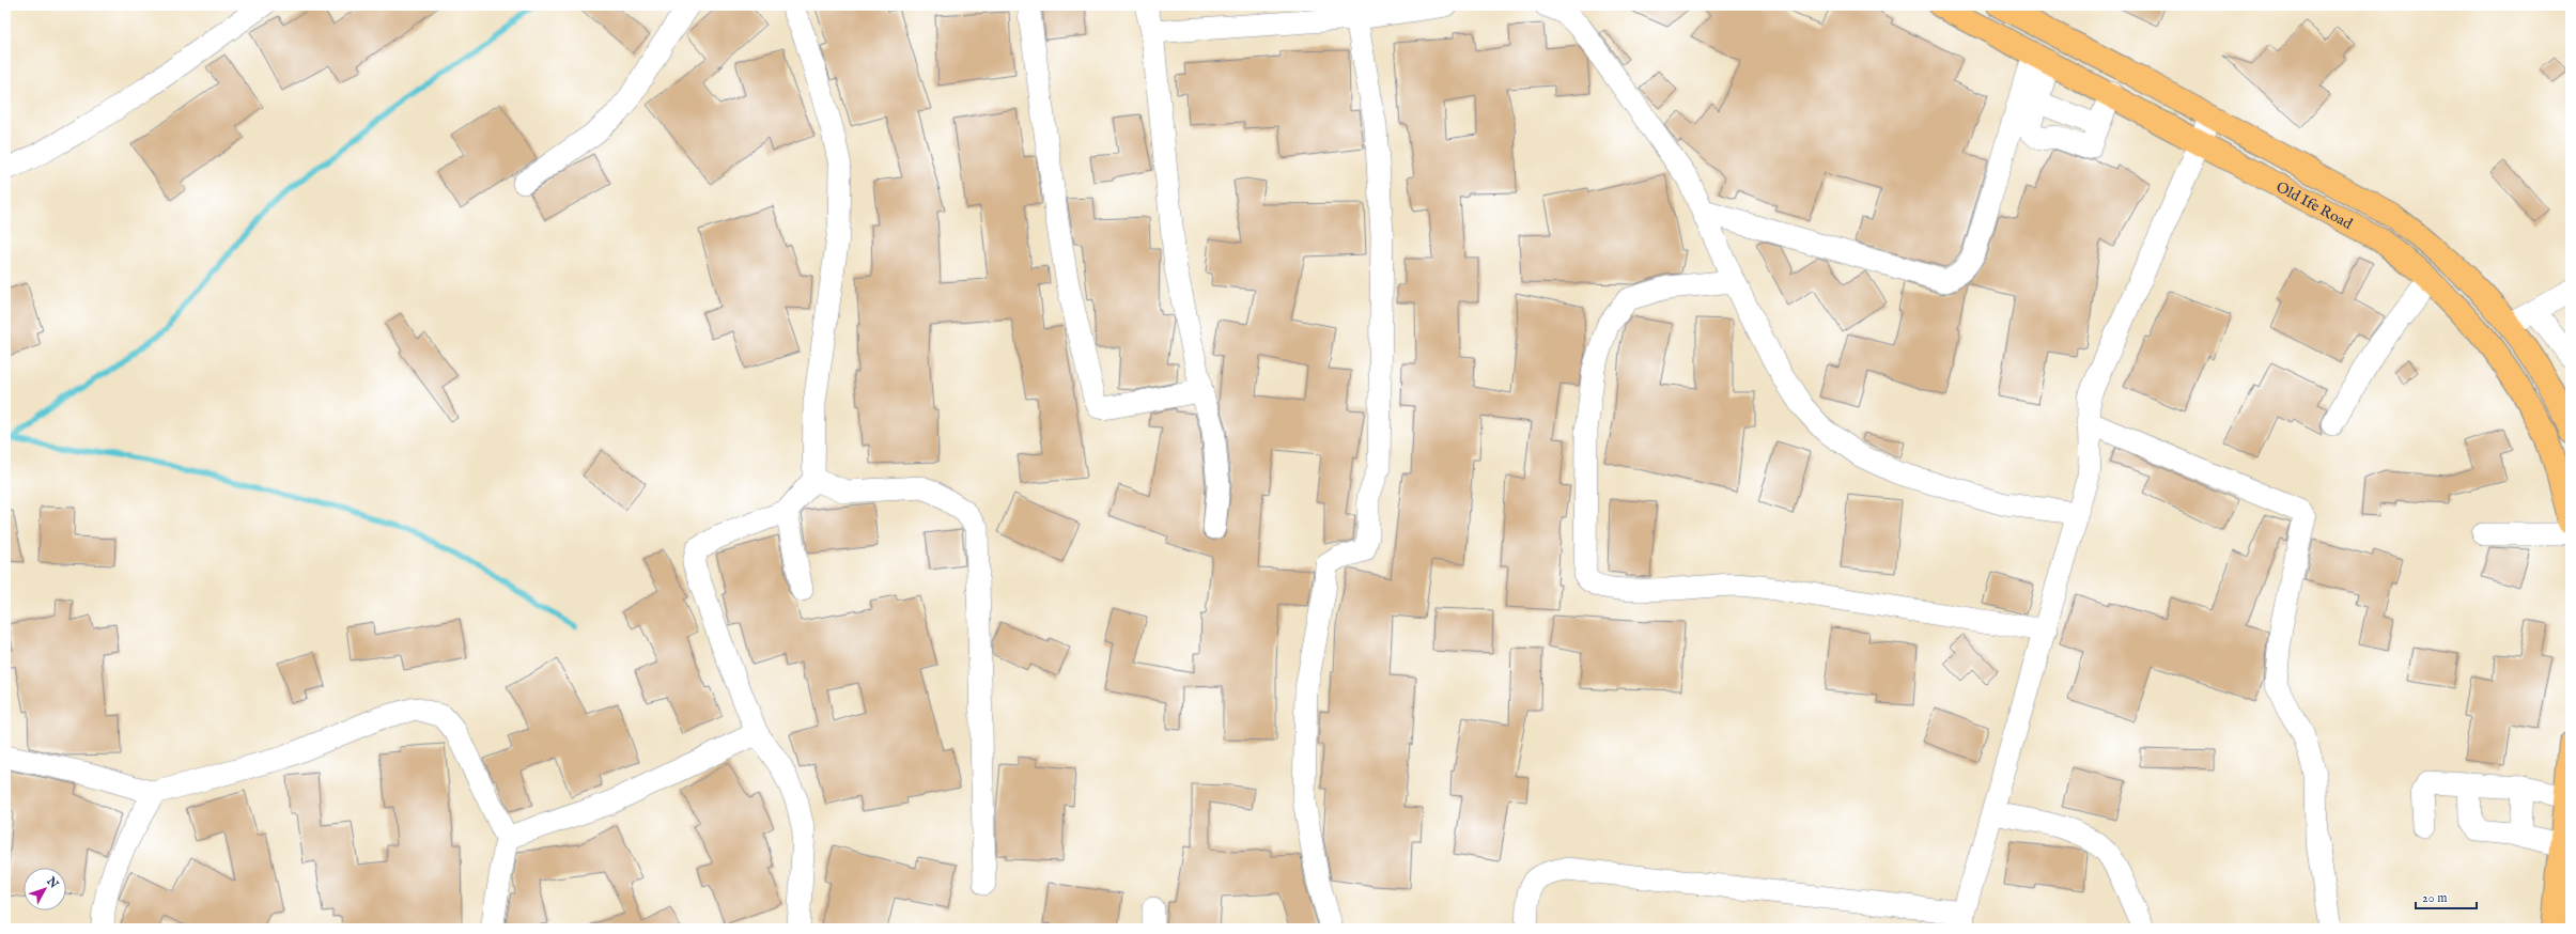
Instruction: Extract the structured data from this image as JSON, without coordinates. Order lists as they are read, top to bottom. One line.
{"streets":{"main road":["Old Ife Road"]},"scale_bar":"20 m","north":"top right"}
